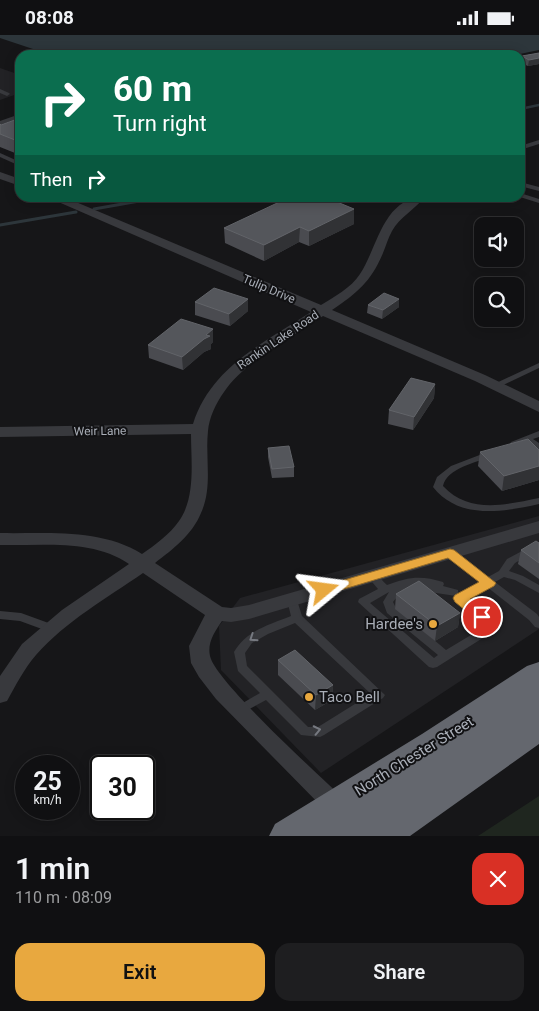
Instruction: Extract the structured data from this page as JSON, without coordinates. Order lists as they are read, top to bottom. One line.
{"streets":{"highway":["North Chester Street"],"street":["Tulip Drive","Rankin Lake Road","Weir Lane"]},"crossings":[["Tulip Drive","Rankin Lake Road"],["Rankin Lake Road","Weir Lane"]],"places":["Hardee's","Taco Bell"],"page":{"status":"08:08","turn":["60 m","Turn right"],"then":"Then","speed":"25 km/h","limit":"30","heading":["1 min","110 m · 08:09"],"buttons":["Exit","Share"]}}
